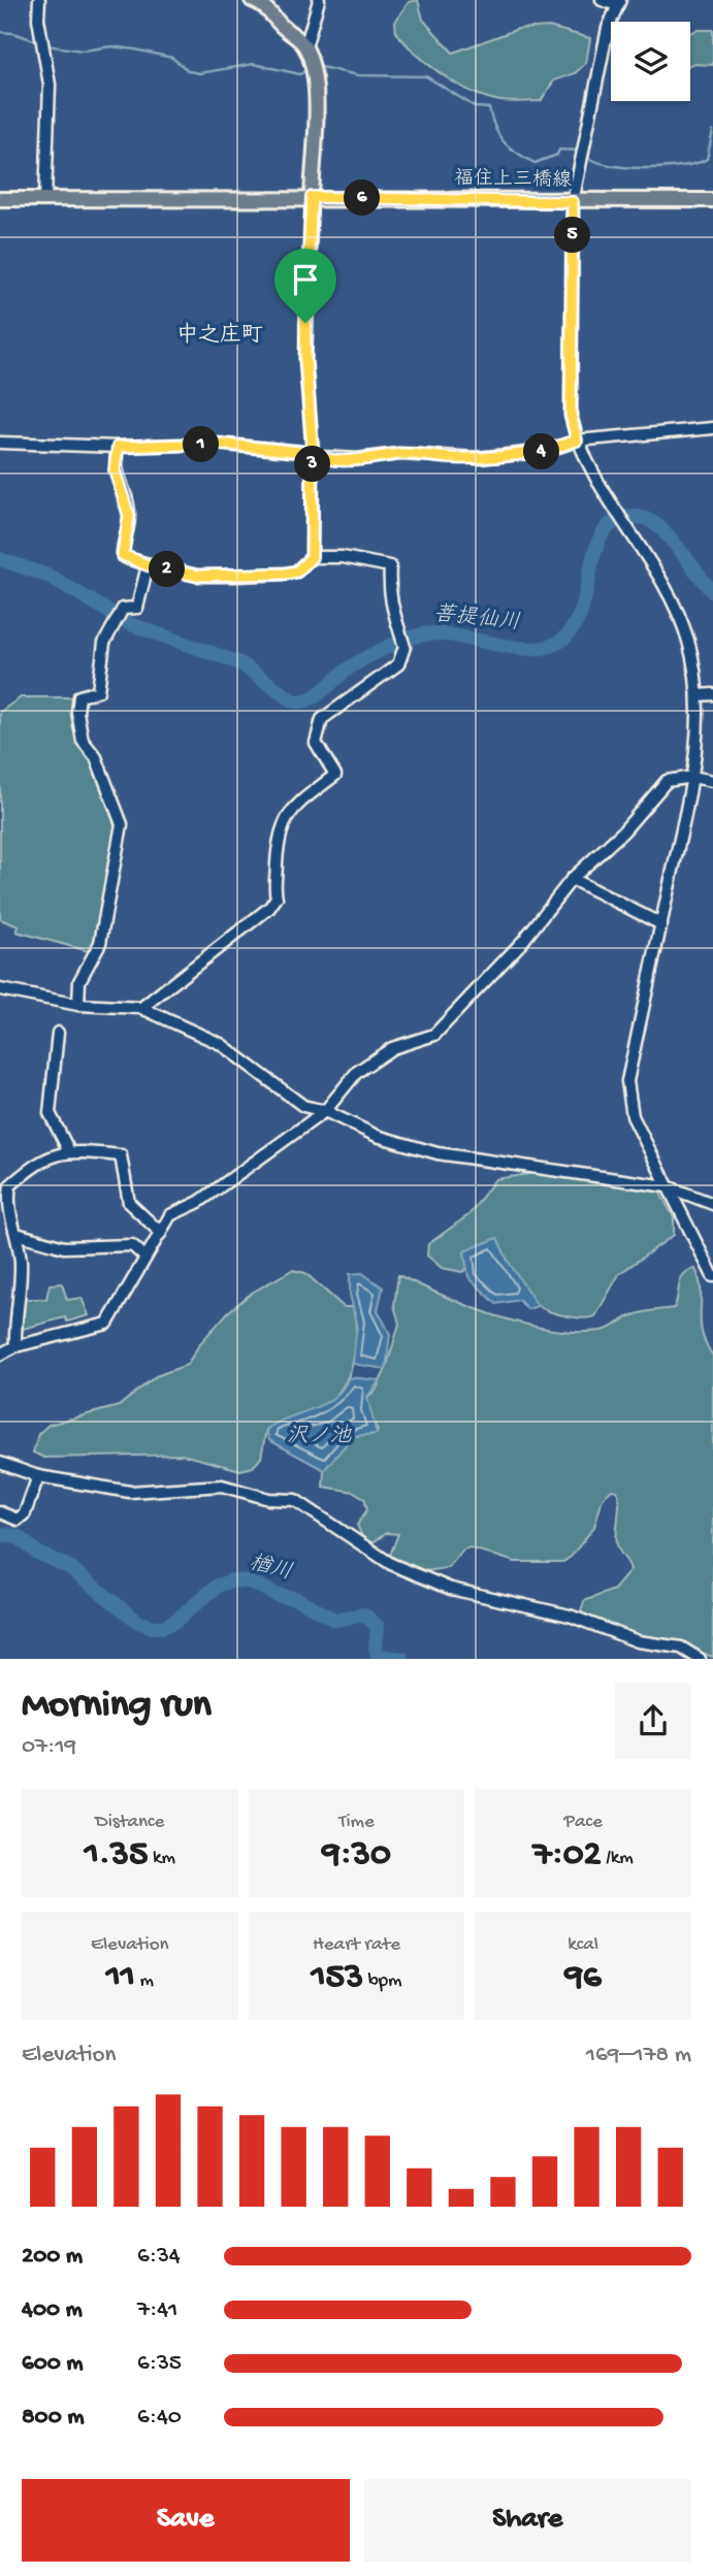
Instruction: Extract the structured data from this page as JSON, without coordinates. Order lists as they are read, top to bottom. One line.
{"streets":{"main road":["福住上三橋線"]},"districts":["中之庄町"],"water":["菩提仙川","沢ノ池","楢川"],"page":{"pins":["6","5","1","4","3","2"],"heading":["Morning run","07:19"],"stats":[["Distance","1.35 km"],["Time","9:30"],["Pace","7:02 /km"],["Elevation","11 m"],["Heart rate","153 bpm"],["kcal","96"]],"chart":["Elevation","169–178 m"],"list":[{"name":"200 m","note":"6:34"},{"name":"400 m","note":"7:41"},{"name":"600 m","note":"6:35"},{"name":"800 m","note":"6:40"}],"buttons":["Save","Share"]}}
